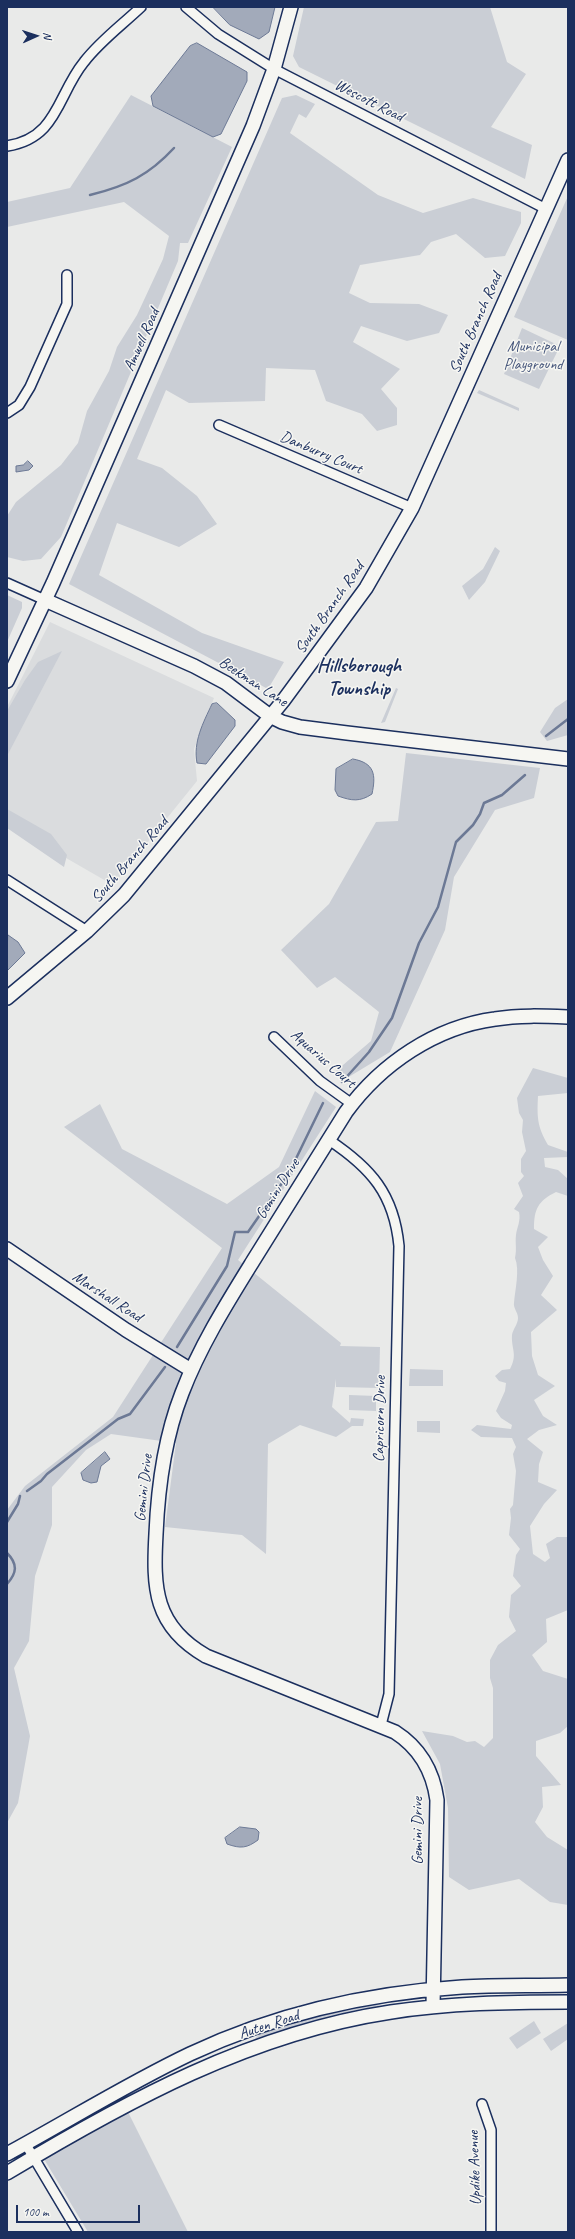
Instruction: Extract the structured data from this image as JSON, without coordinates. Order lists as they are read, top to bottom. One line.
{"streets":{"street":["Wescott Road","South Branch Road","Amwell Road","Danburry Court","Beekman Lane","Aquarius Court","Gemini Drive","Marshall Road","Capricorn Drive","Auten Road","Updike Avenue"]},"crossings":[["Wescott Road","South Branch Road"],["Wescott Road","Amwell Road"],["South Branch Road","Danburry Court"],["South Branch Road","Beekman Lane"],["Amwell Road","Beekman Lane"],["Aquarius Court","Gemini Drive"],["Gemini Drive","Marshall Road"],["Gemini Drive","Capricorn Drive"],["Gemini Drive","Auten Road"]],"districts":["Hillsborough Township"],"parks":["Municipal Playground"],"scale_bar":"100 m","north":"right"}
